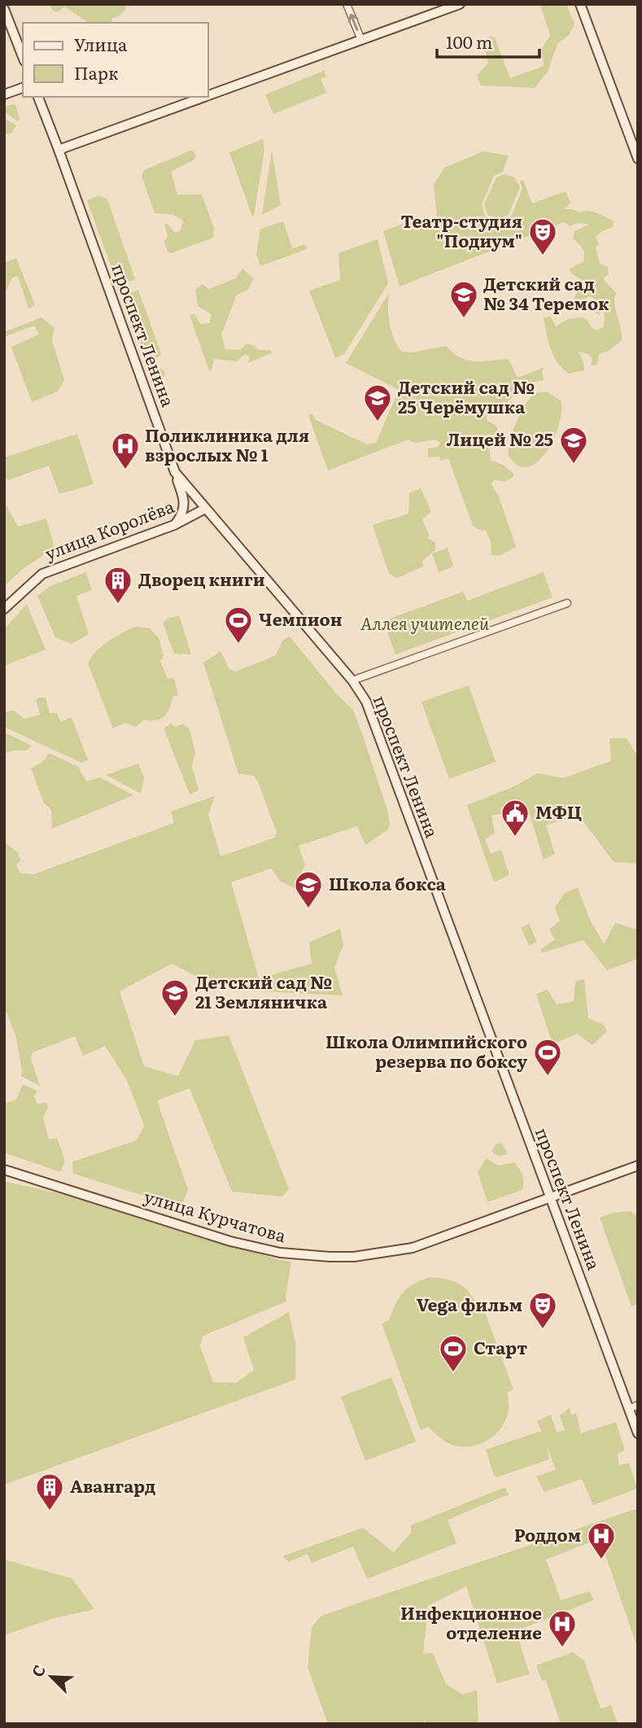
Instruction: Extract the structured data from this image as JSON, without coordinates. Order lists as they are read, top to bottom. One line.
{"streets":{"street":["проспект Ленина","улица Королёва","улица Курчатова"]},"crossings":[["проспект Ленина","улица Королёва"],["проспект Ленина","улица Курчатова"]],"parks":["Аллея учителей"],"places":{"theatre":["Театр-студия \"Подиум\"","Vega фильм"],"school or university":["Детский сад № 34 Теремок","Детский сад № 25 Черёмушка","Лицей № 25","Школа бокса","Детский сад № 21 Земляничка"],"hospital":["Поликлиника для взрослых № 1","Роддом","Инфекционное отделение"],"building":["Дворец книги","Авангард"],"sports":["Чемпион","Школа Олимпийского резерва по боксу","Старт"],"public building":["МФЦ"]},"legend":["Улица","Парк"],"scale_bar":"100 m","north":"top left"}
